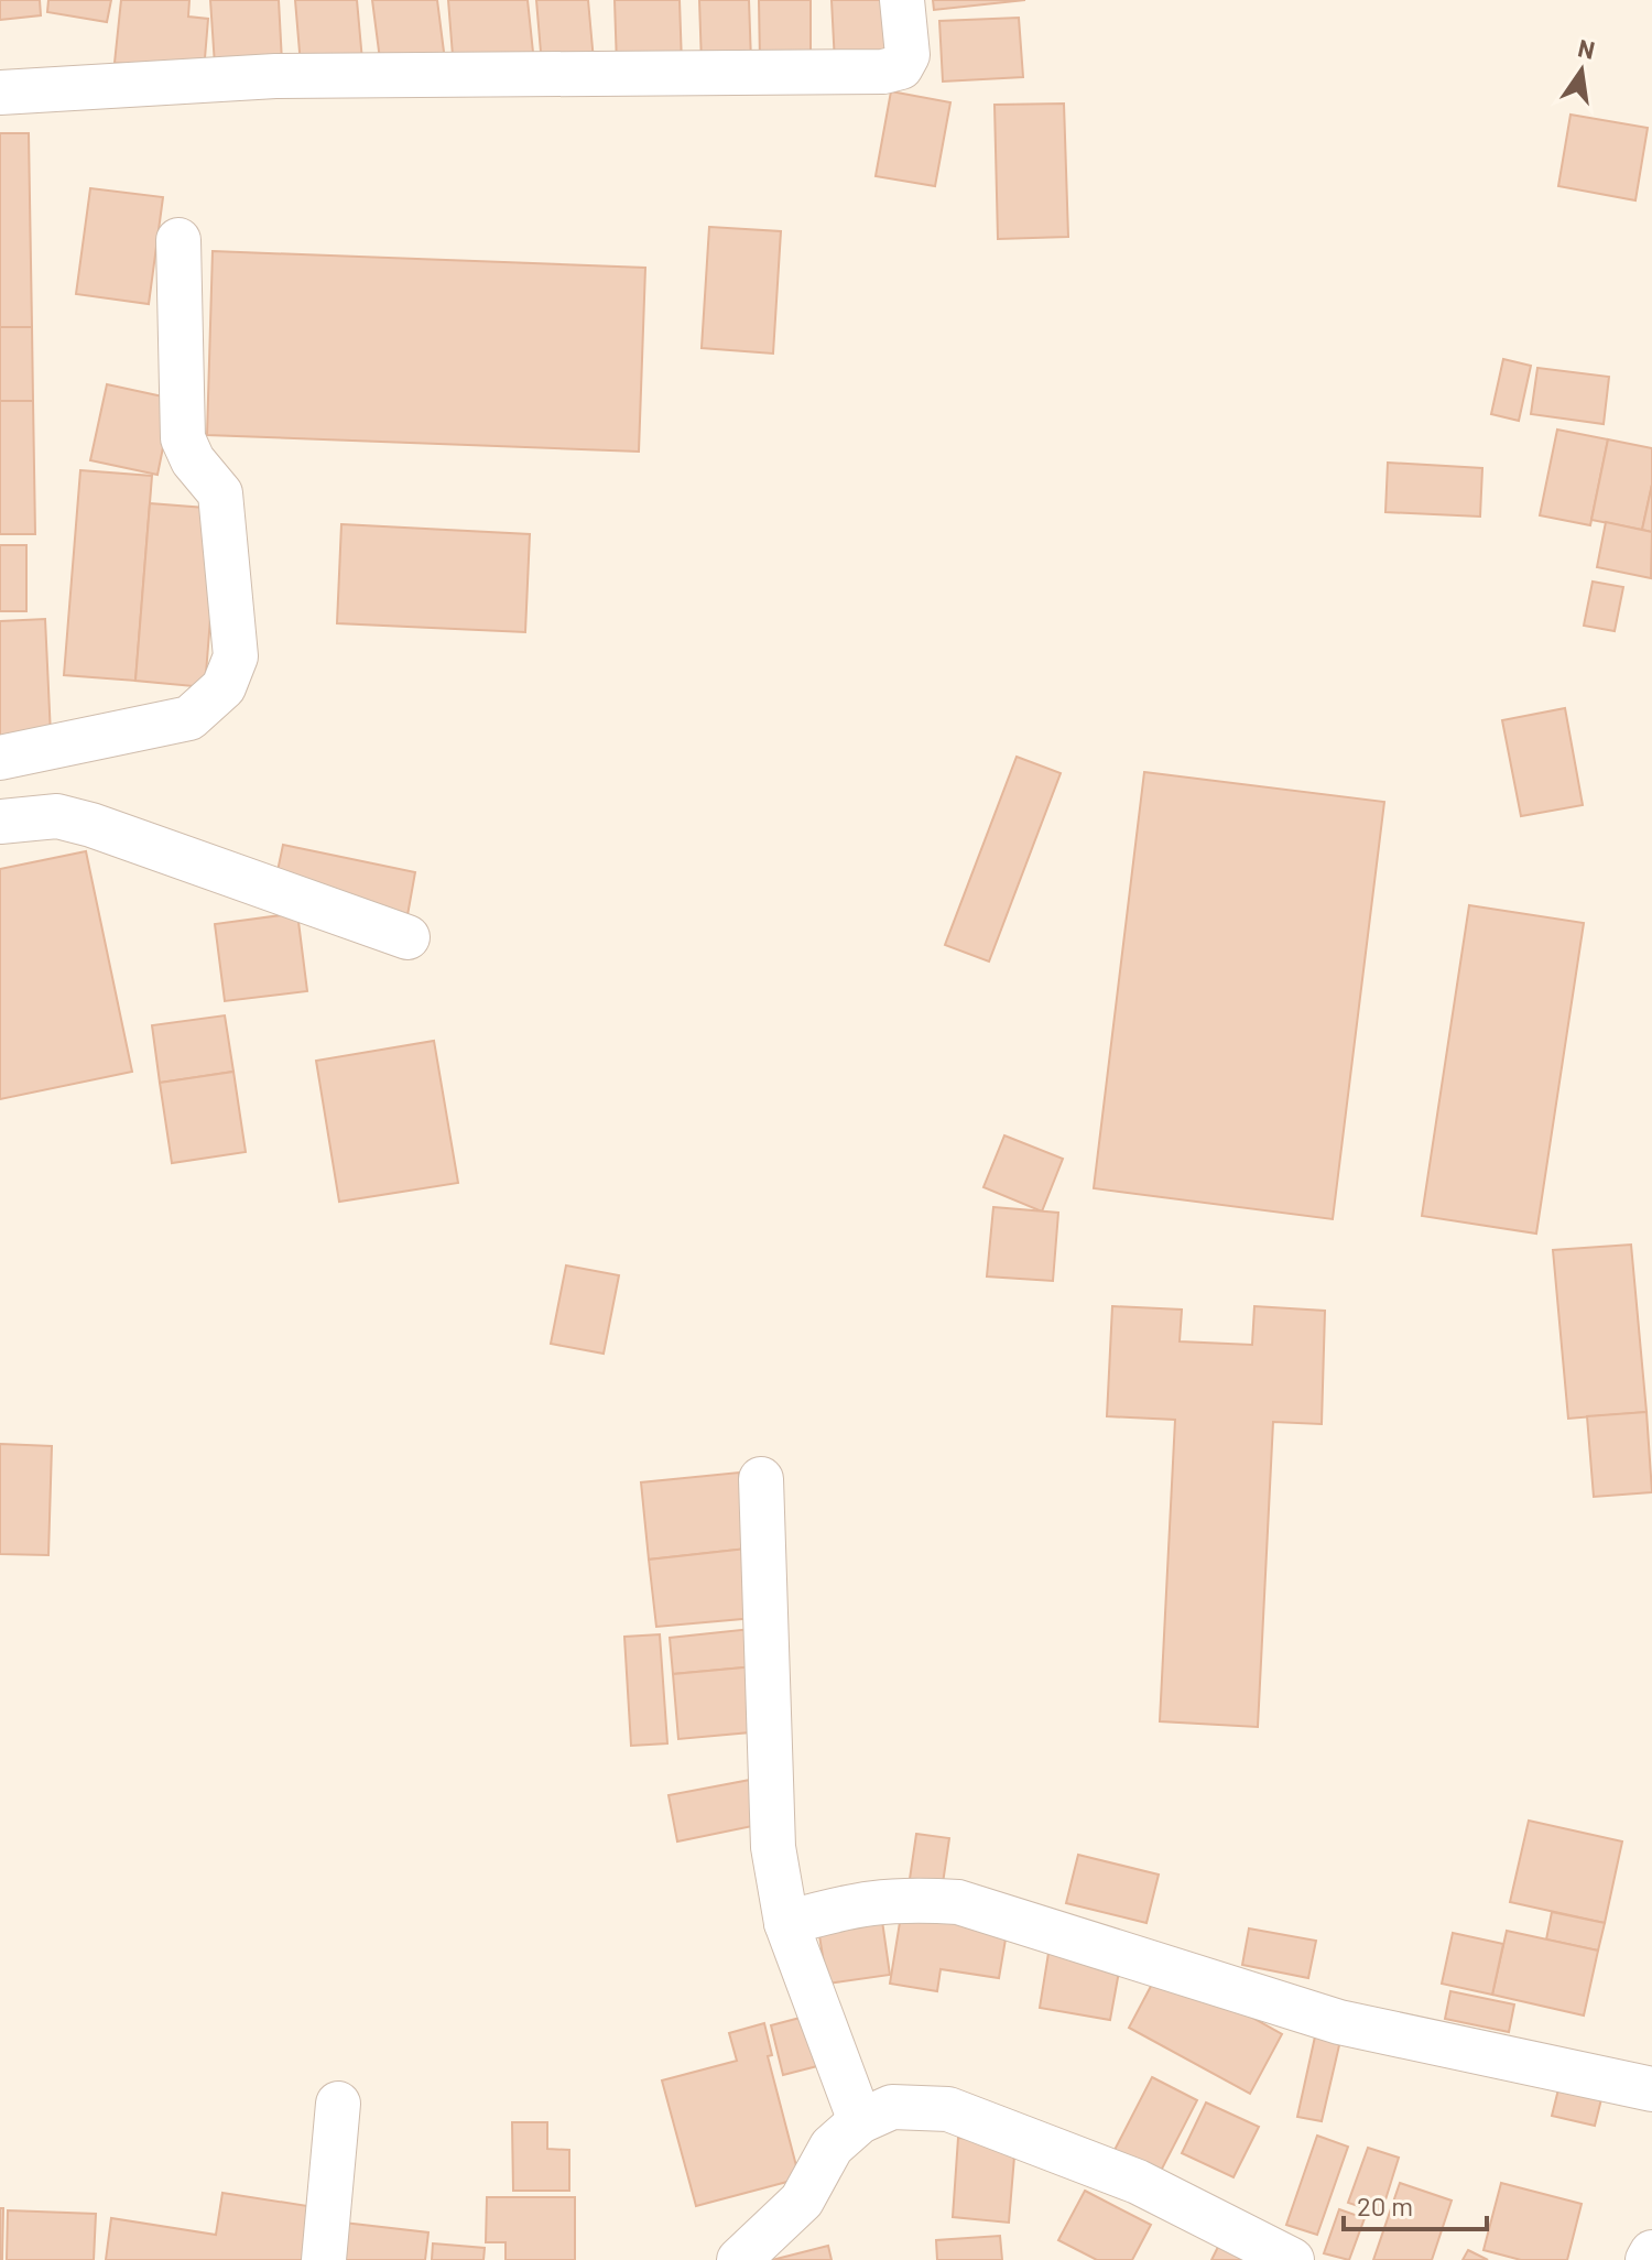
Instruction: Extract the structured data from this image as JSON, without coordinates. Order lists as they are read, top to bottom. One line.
{"scale_bar":"20 m","north":"top"}
